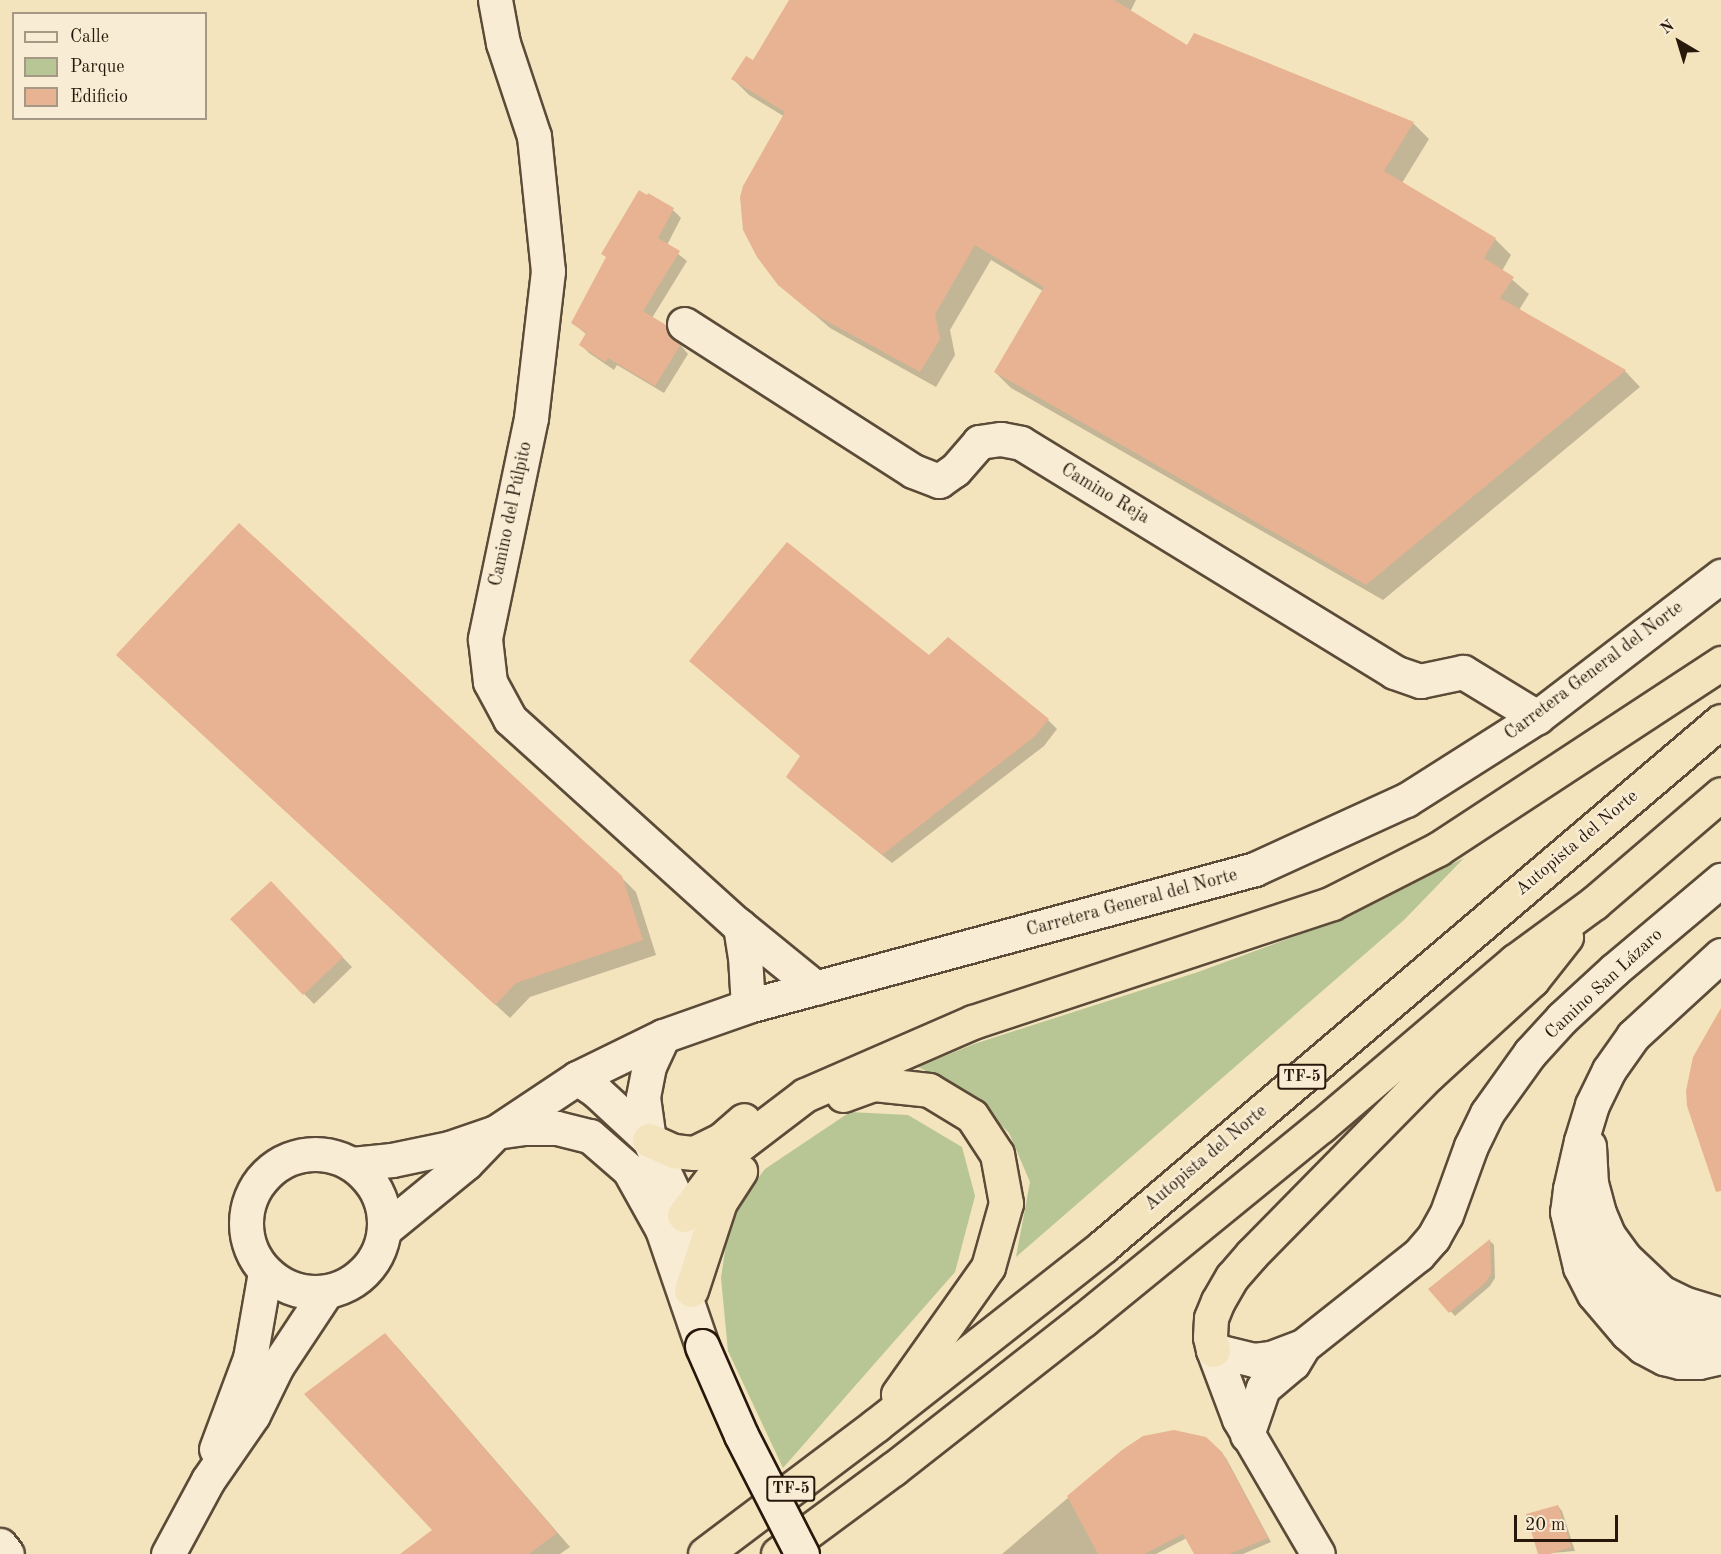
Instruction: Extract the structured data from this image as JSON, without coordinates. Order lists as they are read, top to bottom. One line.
{"streets":{"highway":["Autopista del Norte","TF-5"],"main road":["Camino Reja","Camino del Púlpito","Carretera General del Norte","Camino San Lázaro"]},"crossings":[["Camino Reja","Carretera General del Norte"],["Camino del Púlpito","Carretera General del Norte"]],"legend":["Calle","Parque","Edificio"],"scale_bar":"20 m","north":"top left"}
